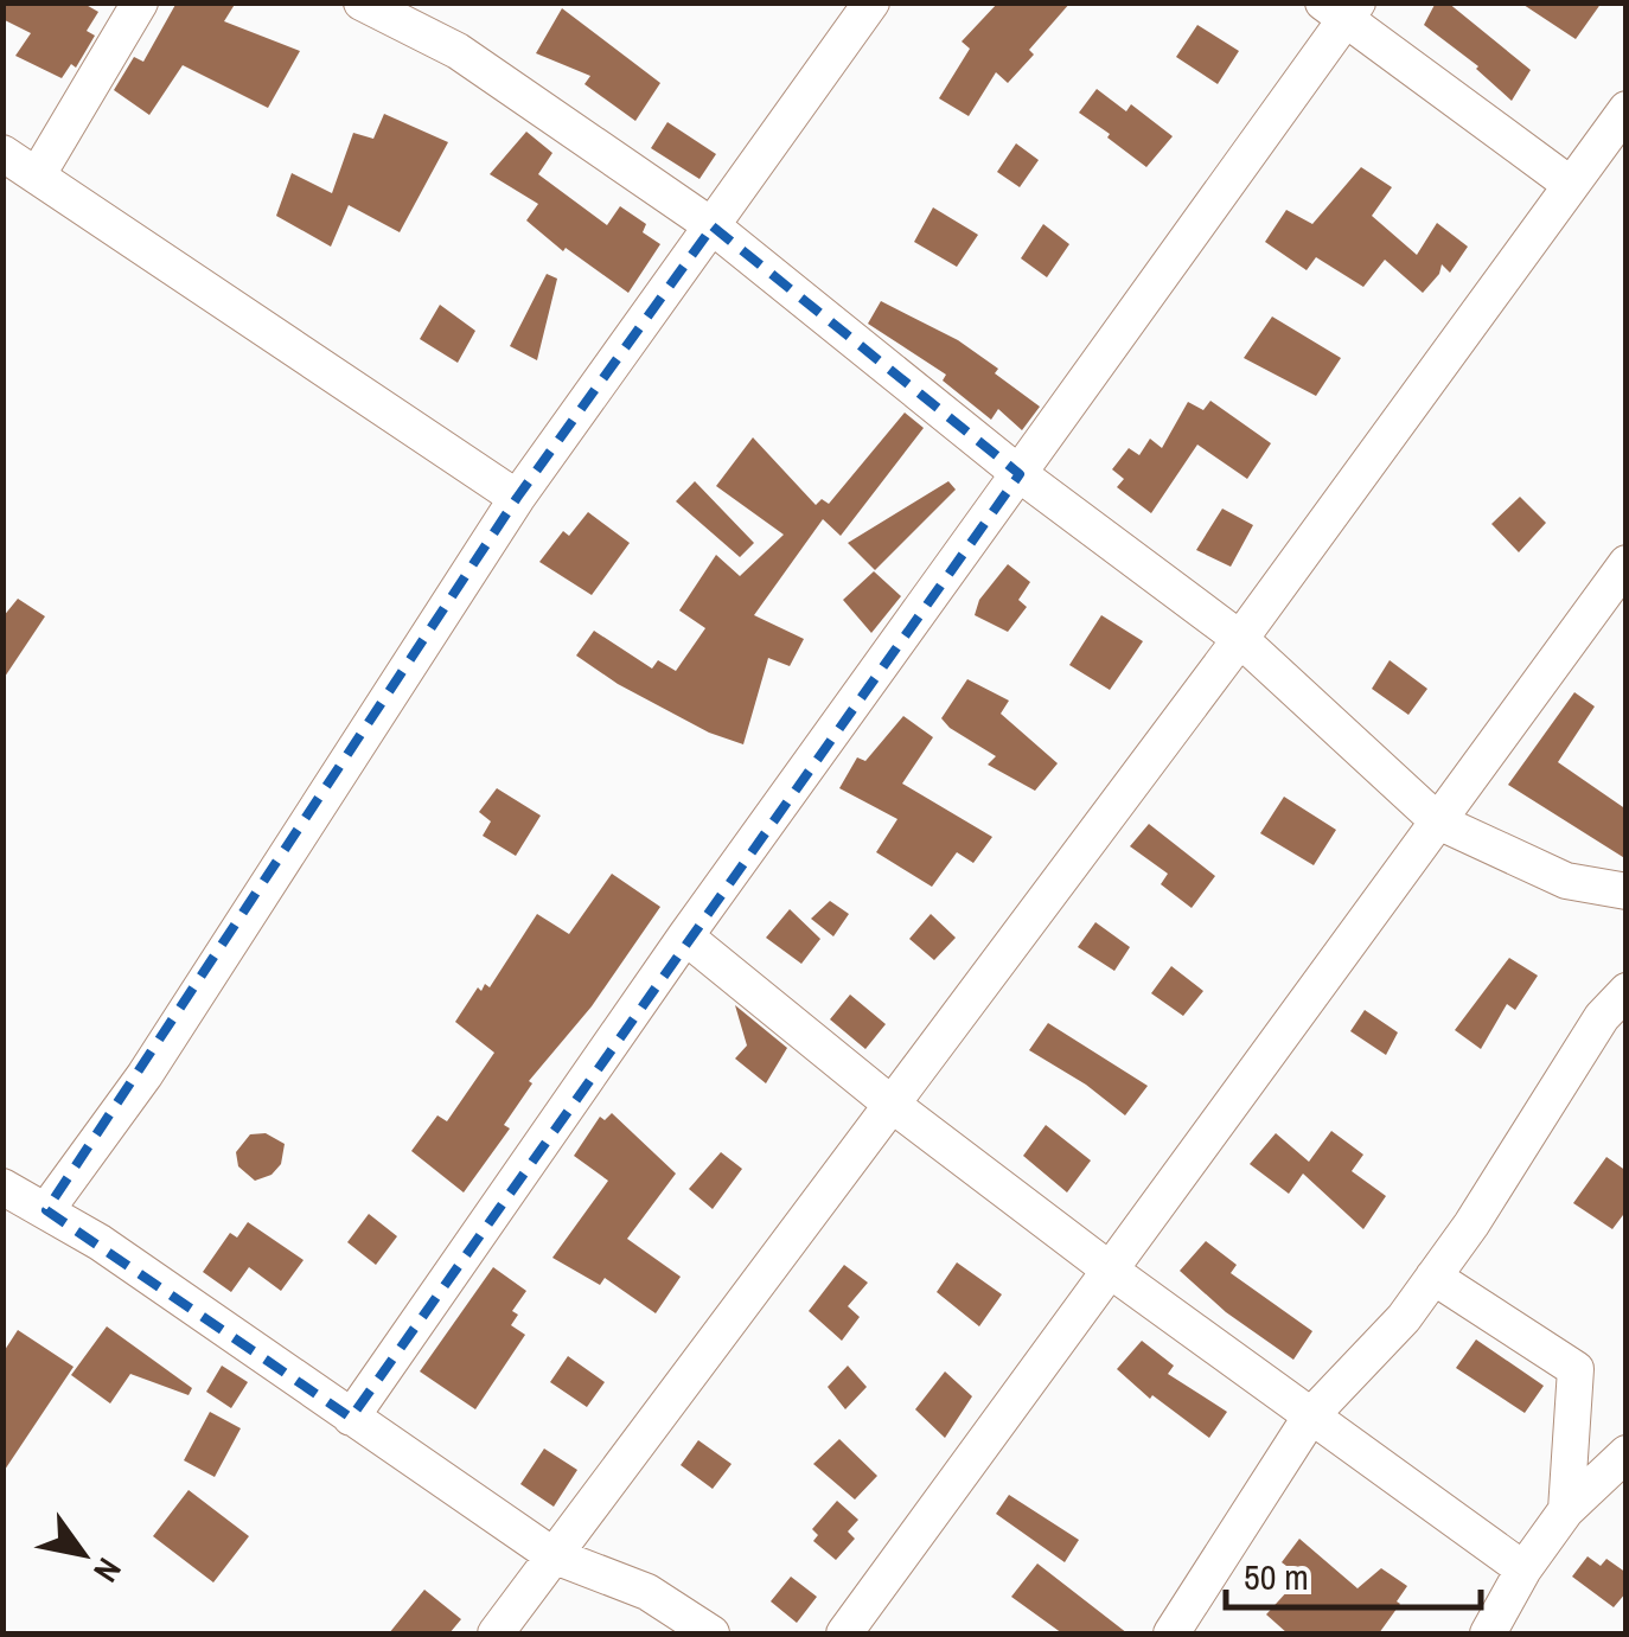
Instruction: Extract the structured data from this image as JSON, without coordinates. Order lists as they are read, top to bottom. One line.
{"scale_bar":"50 m","north":"bottom right"}
